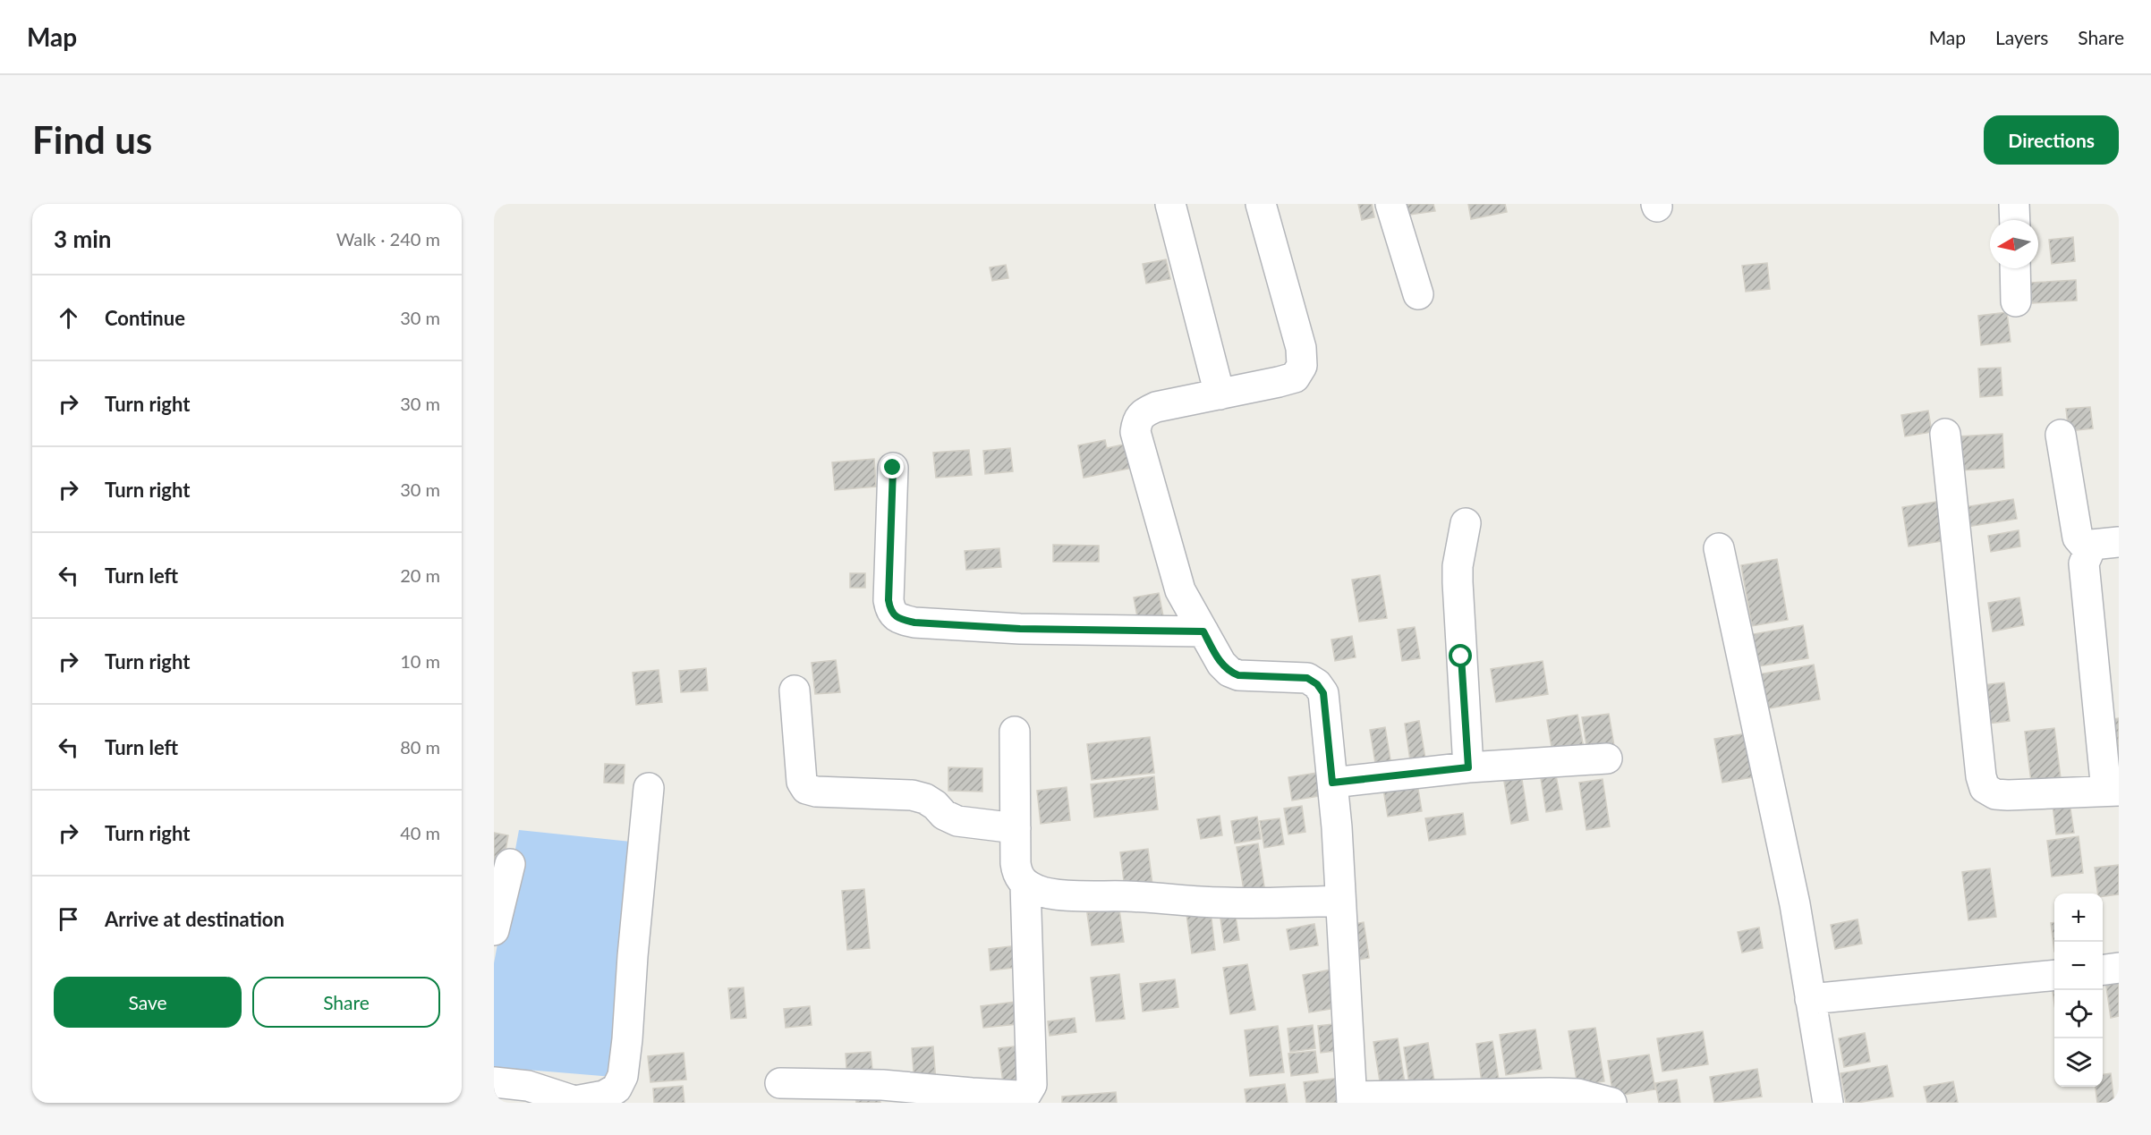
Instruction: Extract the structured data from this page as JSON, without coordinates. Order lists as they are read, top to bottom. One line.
{"north":"left","page":{"header":"Map","nav":["Map","Layers","Share"],"buttons":["Directions",["Save","Share"]],"title":"Find us","heading":["3 min","Walk · 240 m"],"list":[["Continue","30 m"],["Turn right","30 m"],["Turn right","30 m"],["Turn left","20 m"],["Turn right","10 m"],["Turn left","80 m"],["Turn right","40 m"],"Arrive at destination"],"map_buttons":["+","−"]}}
